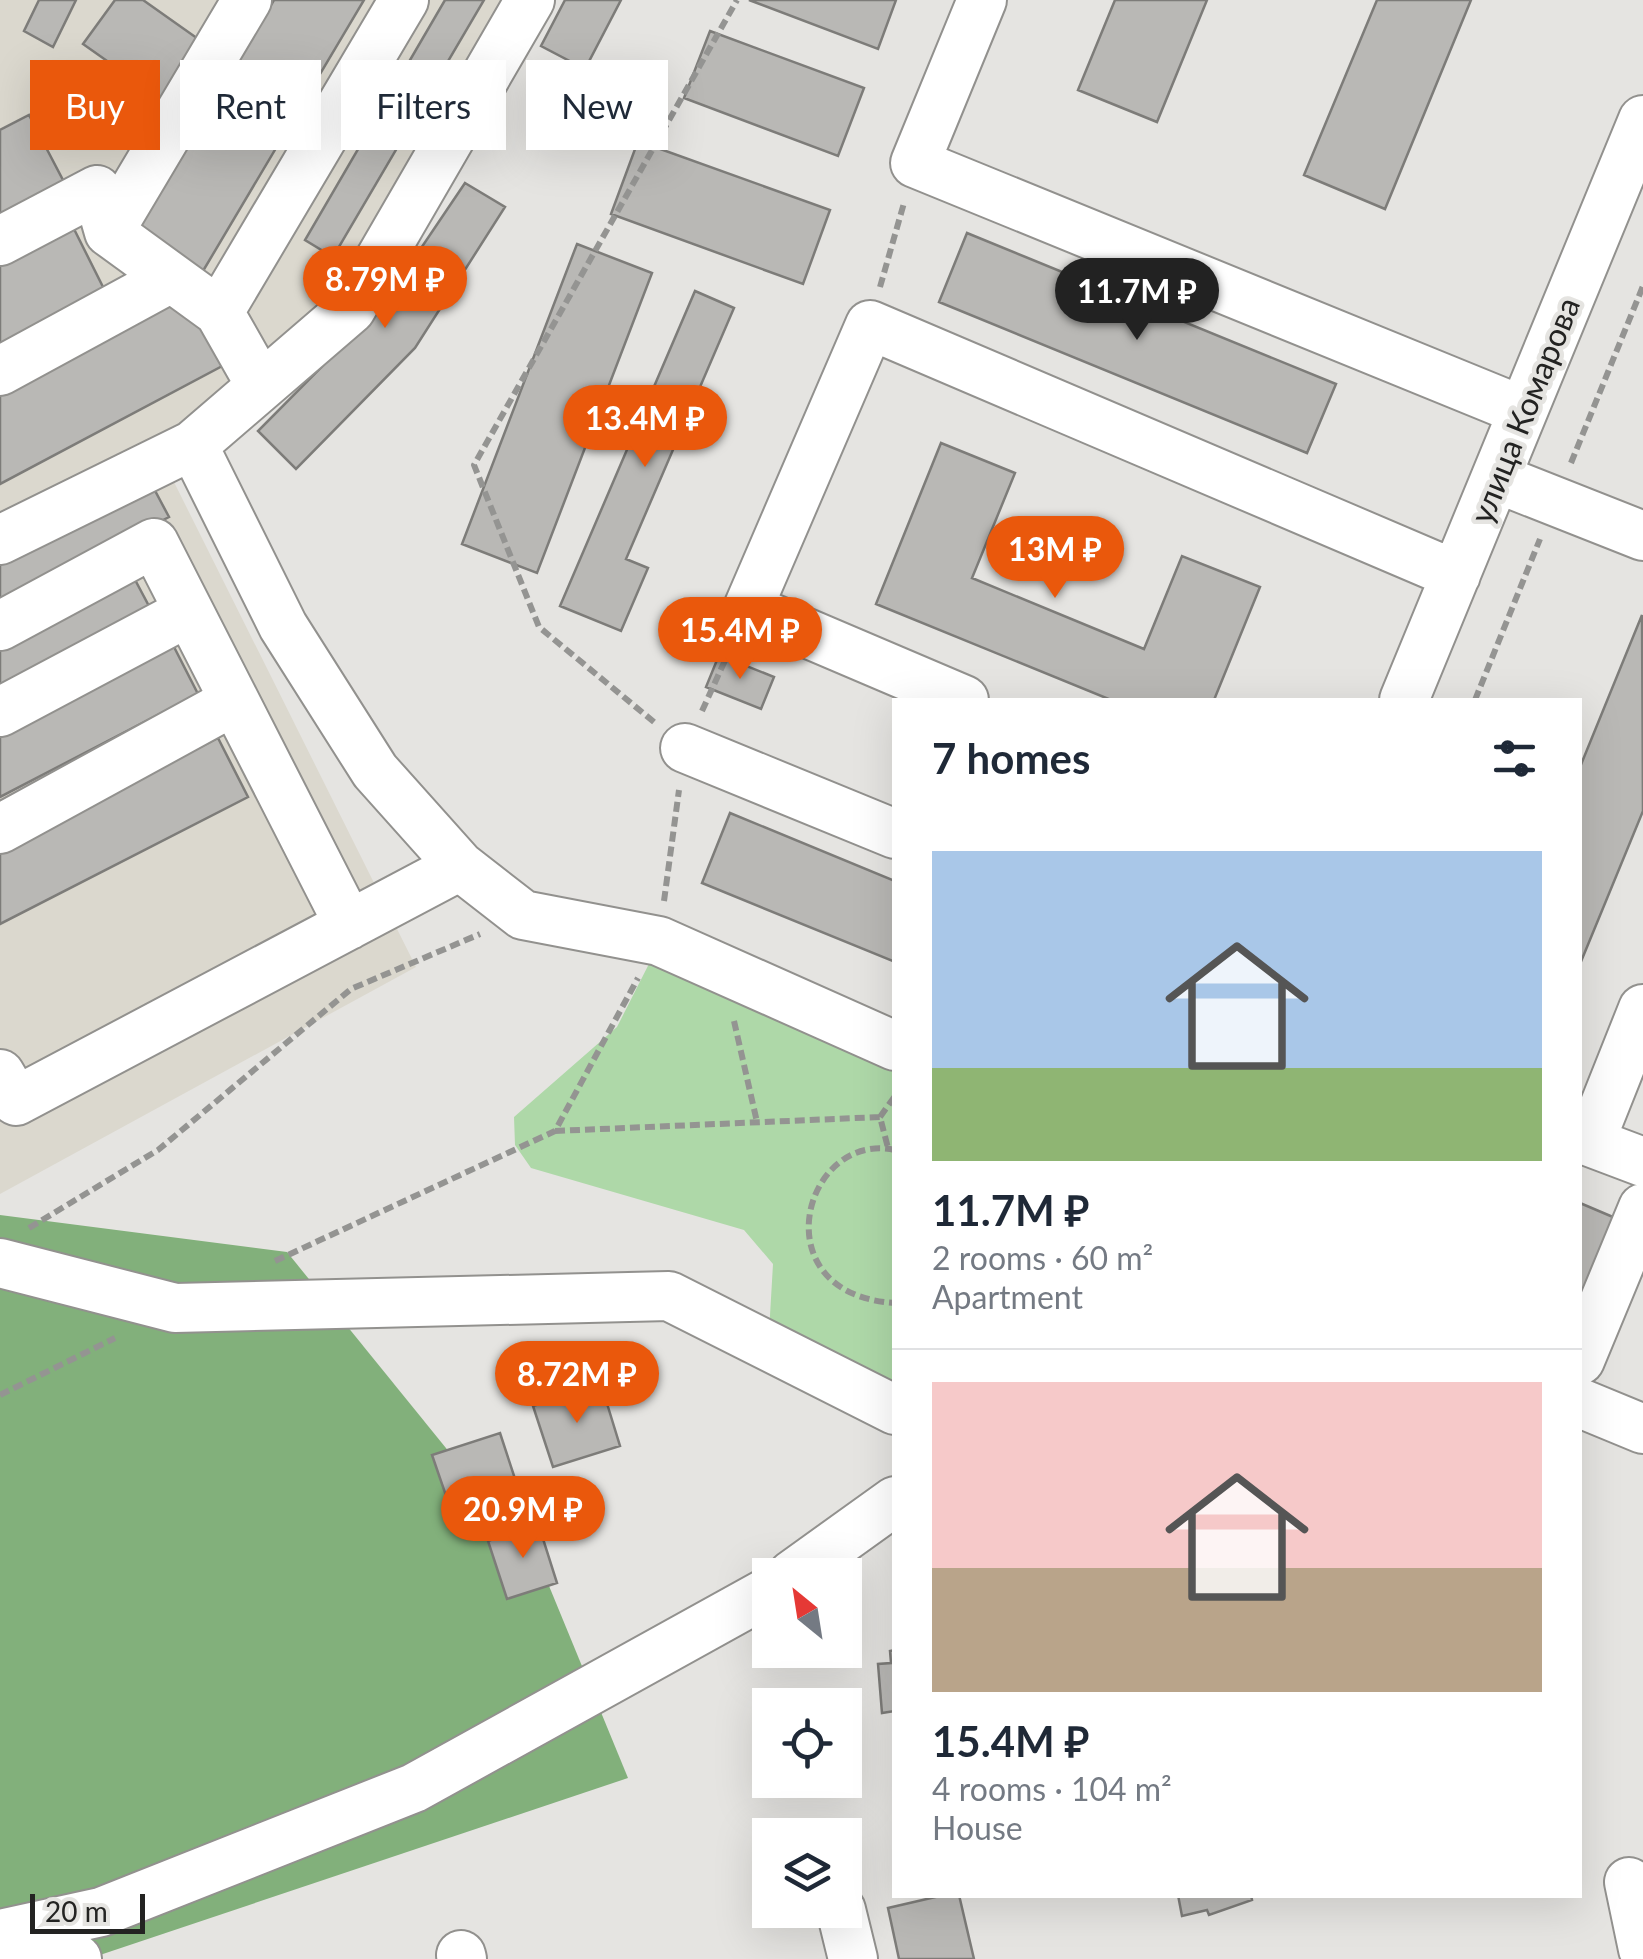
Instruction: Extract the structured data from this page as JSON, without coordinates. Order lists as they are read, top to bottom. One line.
{"streets":{"street":["улица Комарова"]},"scale_bar":"20 m","north":"top left","page":{"chip":["Buy","Rent","Filters","New"],"price":["8.79M ₽","11.7M ₽","13.4M ₽","13M ₽","15.4M ₽","8.72M ₽","20.9M ₽"],"heading":"7 homes","list":[{"name":"11.7M ₽","note":"2 rooms · 60 m² · Apartment"},{"name":"15.4M ₽","note":"4 rooms · 104 m² · House"}],"scale":"20 m"}}
